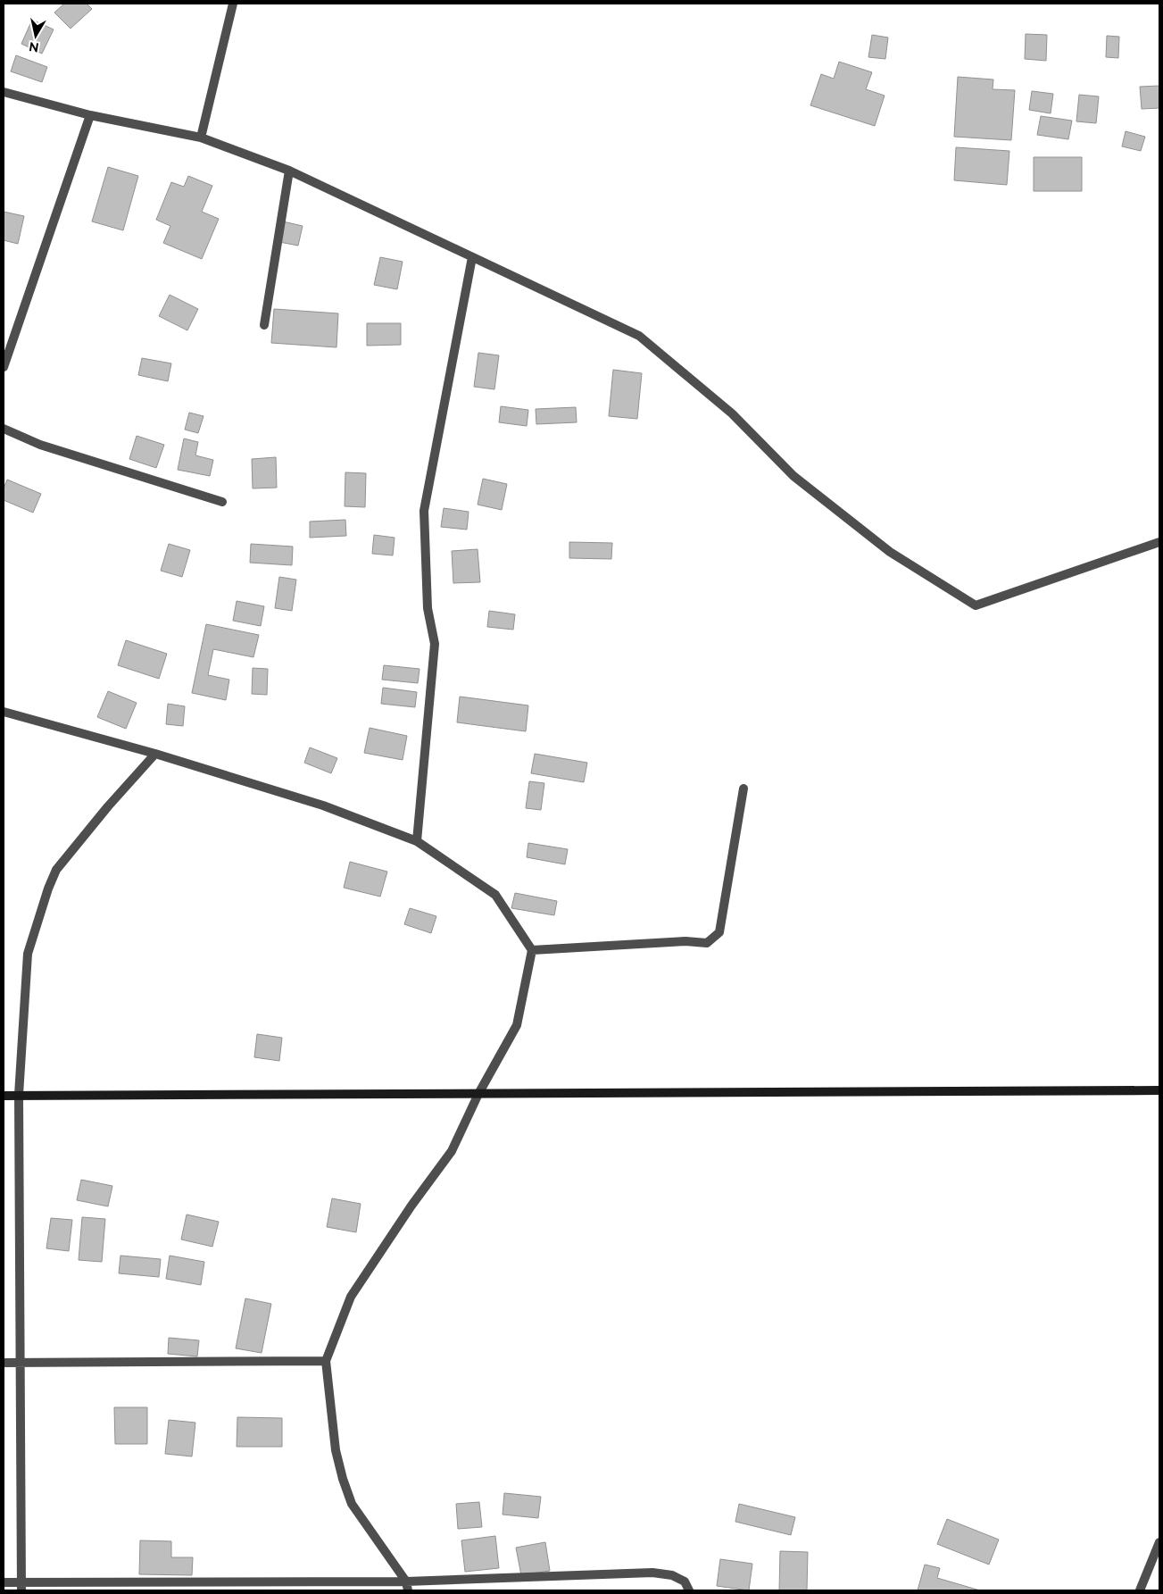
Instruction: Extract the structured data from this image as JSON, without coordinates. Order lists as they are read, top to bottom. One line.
{"north":"bottom"}
